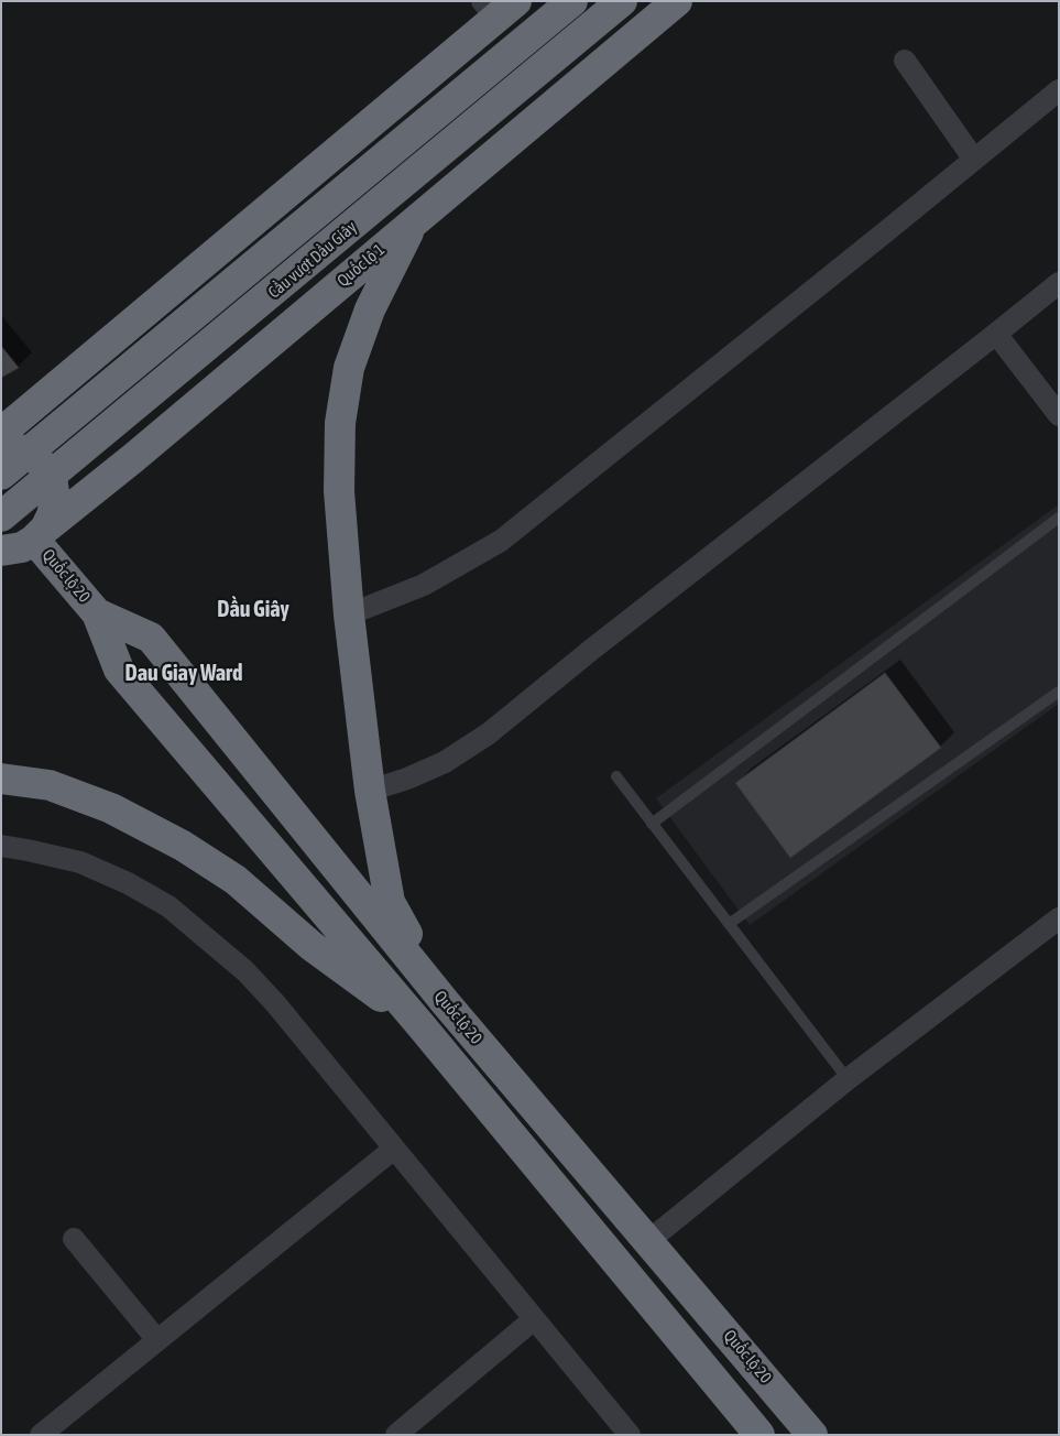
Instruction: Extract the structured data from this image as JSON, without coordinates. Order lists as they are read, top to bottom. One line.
{"streets":{"highway":["Cầu vượt Dầu Giây","Quốc lộ 1","Quốc lộ 20"]},"crossings":[["Quốc lộ 1","Quốc lộ 20"]],"districts":["Dầu Giây","Dau Giay Ward"]}
